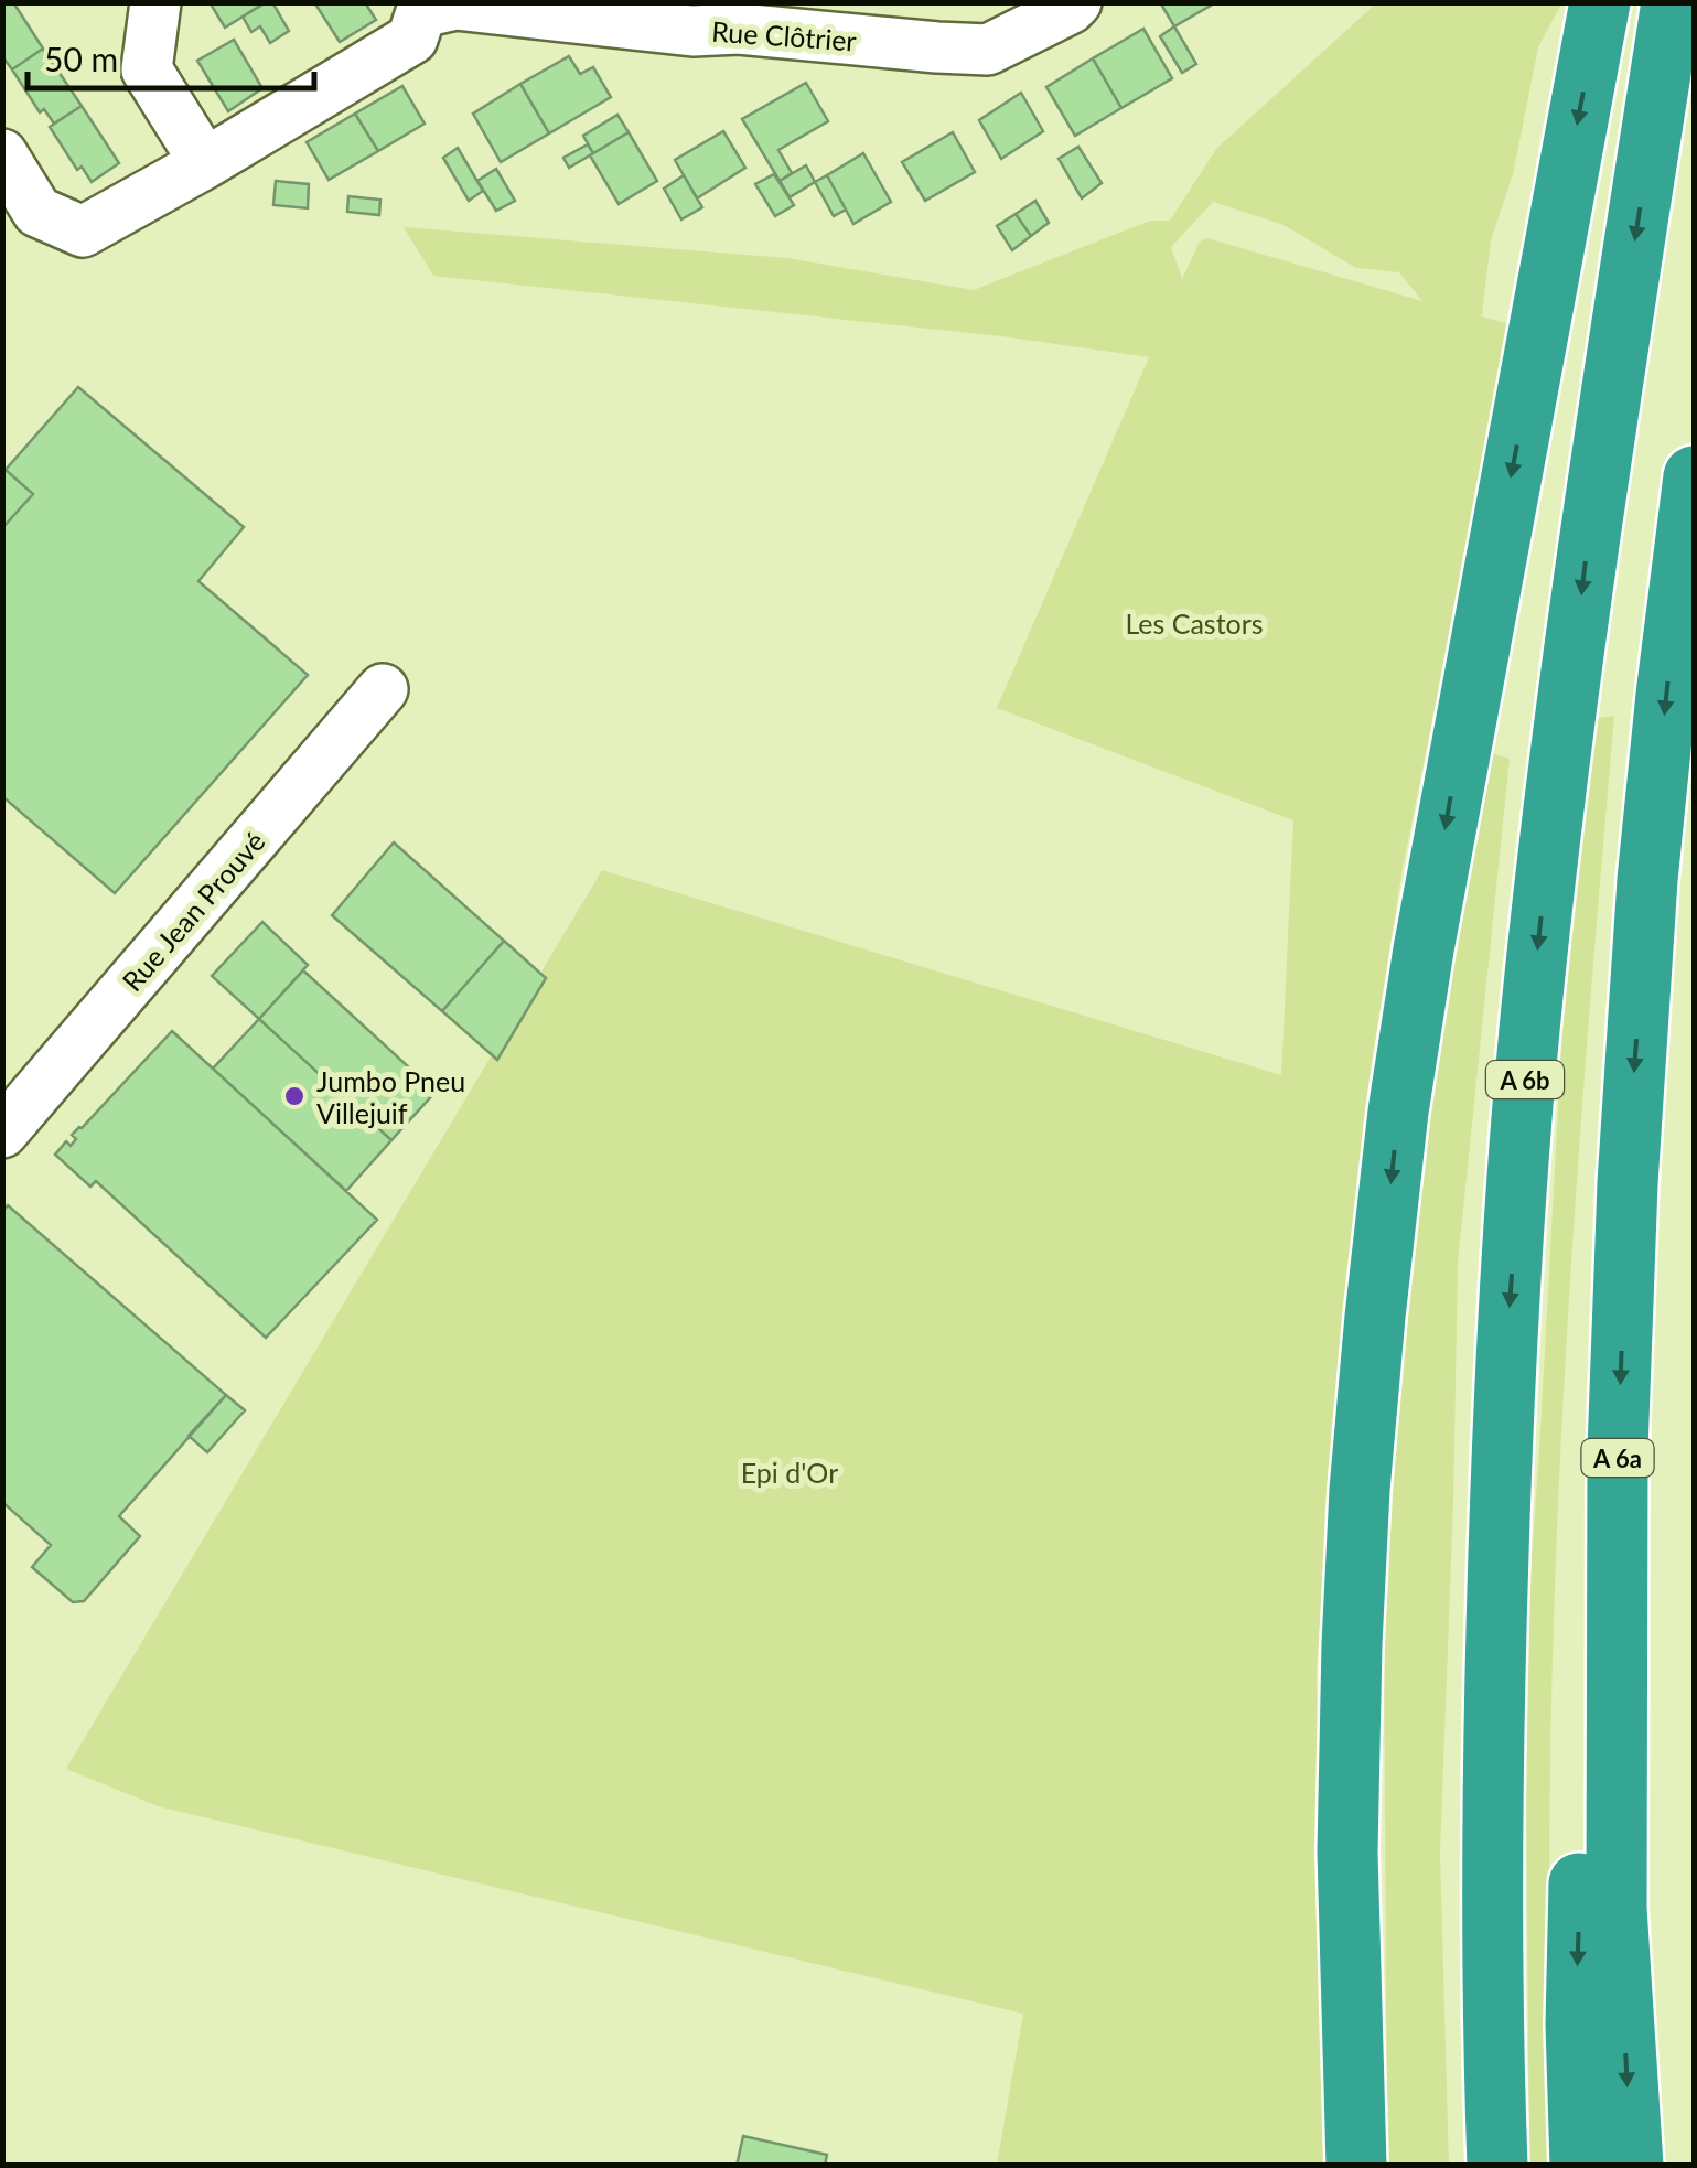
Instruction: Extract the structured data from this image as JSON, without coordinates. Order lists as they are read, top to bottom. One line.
{"streets":{"highway":["A 6b","A 6a"],"street":["Rue Clôtrier","Rue Jean Prouvé"]},"parks":["Les Castors","Epi d'Or"],"places":["Jumbo Pneu Villejuif"],"scale_bar":"50 m"}
